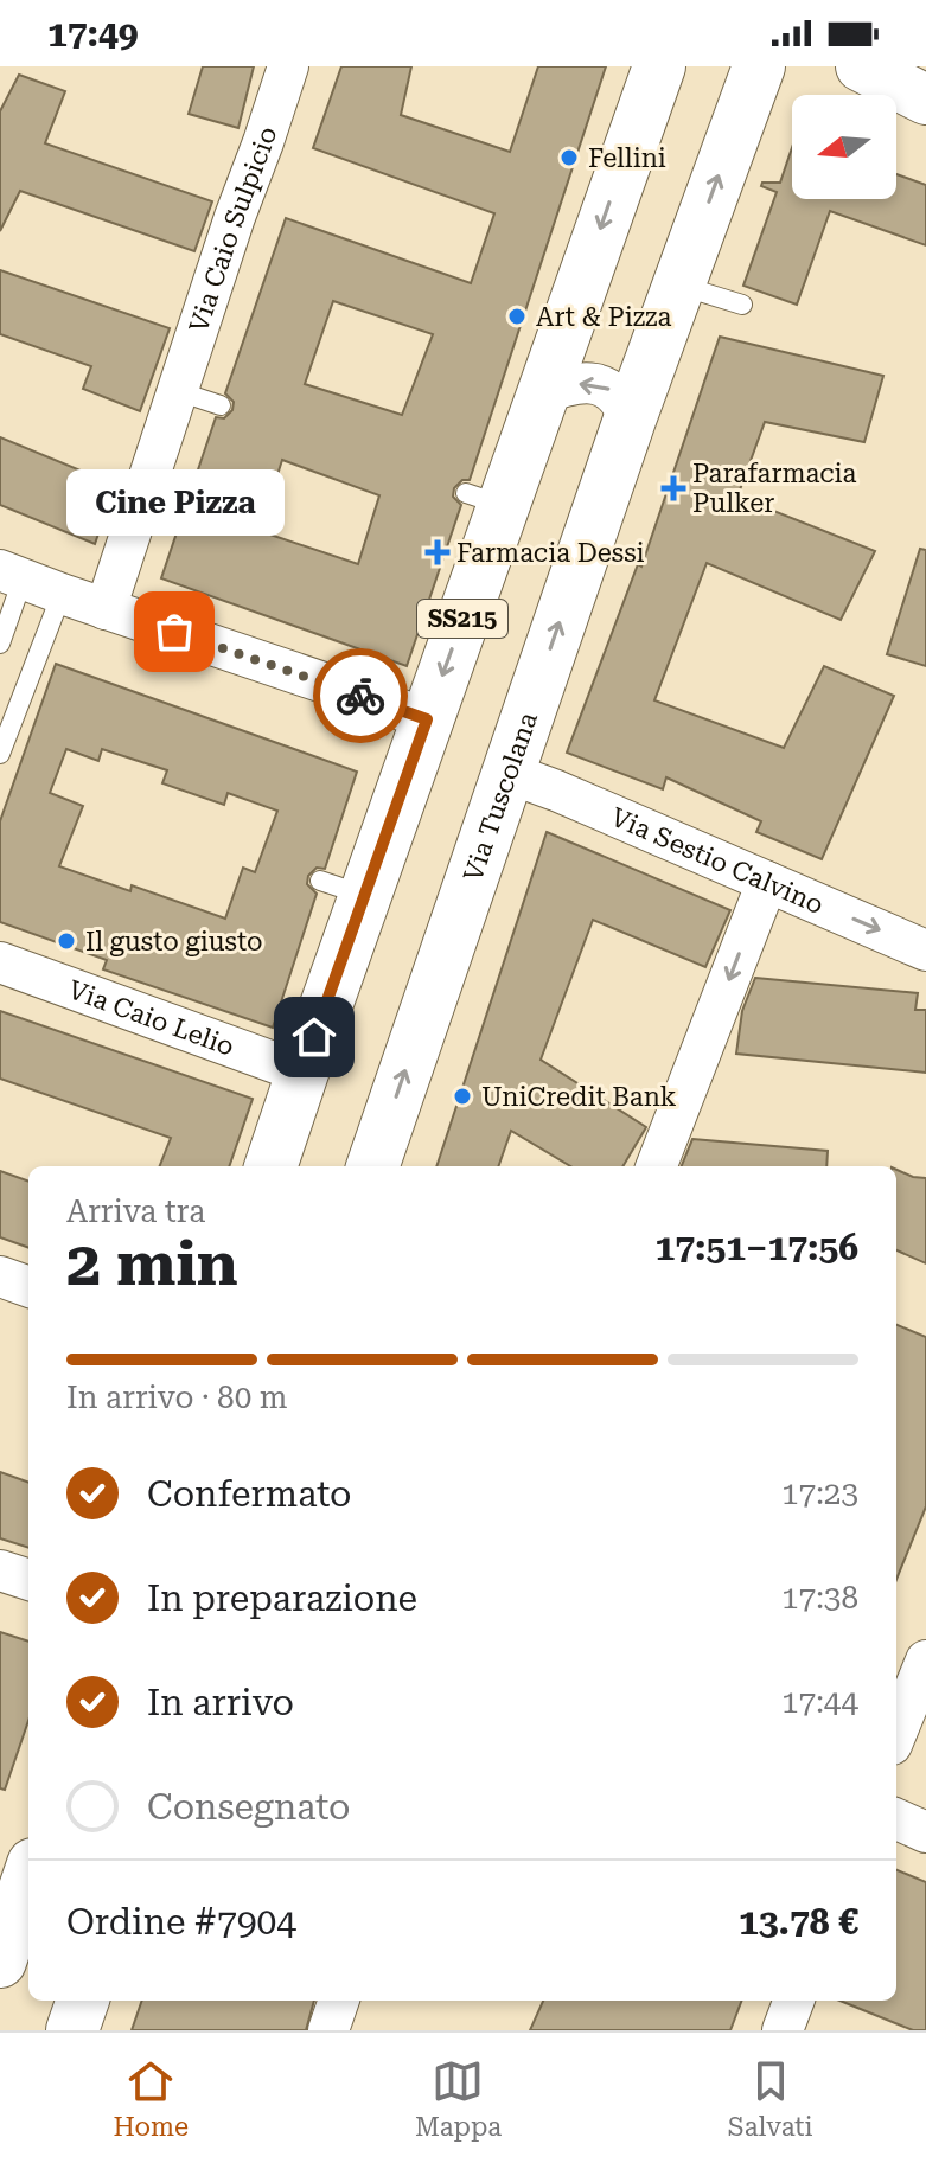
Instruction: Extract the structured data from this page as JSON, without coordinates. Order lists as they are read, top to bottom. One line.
{"streets":{"main road":["SS215","Via Tuscolana"],"street":["Via Caio Sulpicio","Via Sestio Calvino","Via Caio Lelio"]},"crossings":[["SS215","Via Caio Lelio"],["Via Tuscolana","Via Sestio Calvino"]],"one_way":["Via Sestio Calvino"],"places":{"other":["Fellini","Art & Pizza","Cine Pizza","Il gusto giusto","UniCredit Bank"],"health":["Parafarmacia Pulker","Farmacia Dessi"]},"north":"left","page":{"status":"17:49","bubble":"Cine Pizza","heading":["2 min","Arriva tra","17:51–17:56"],"panel":["Ordine #7904","13.78 €"],"bar":"In arrivo · 80 m","list":[["Confermato","17:23"],["In preparazione","17:38"],["In arrivo","17:44"],"Consegnato"],"tabs":["Home","Mappa","Salvati"]}}
